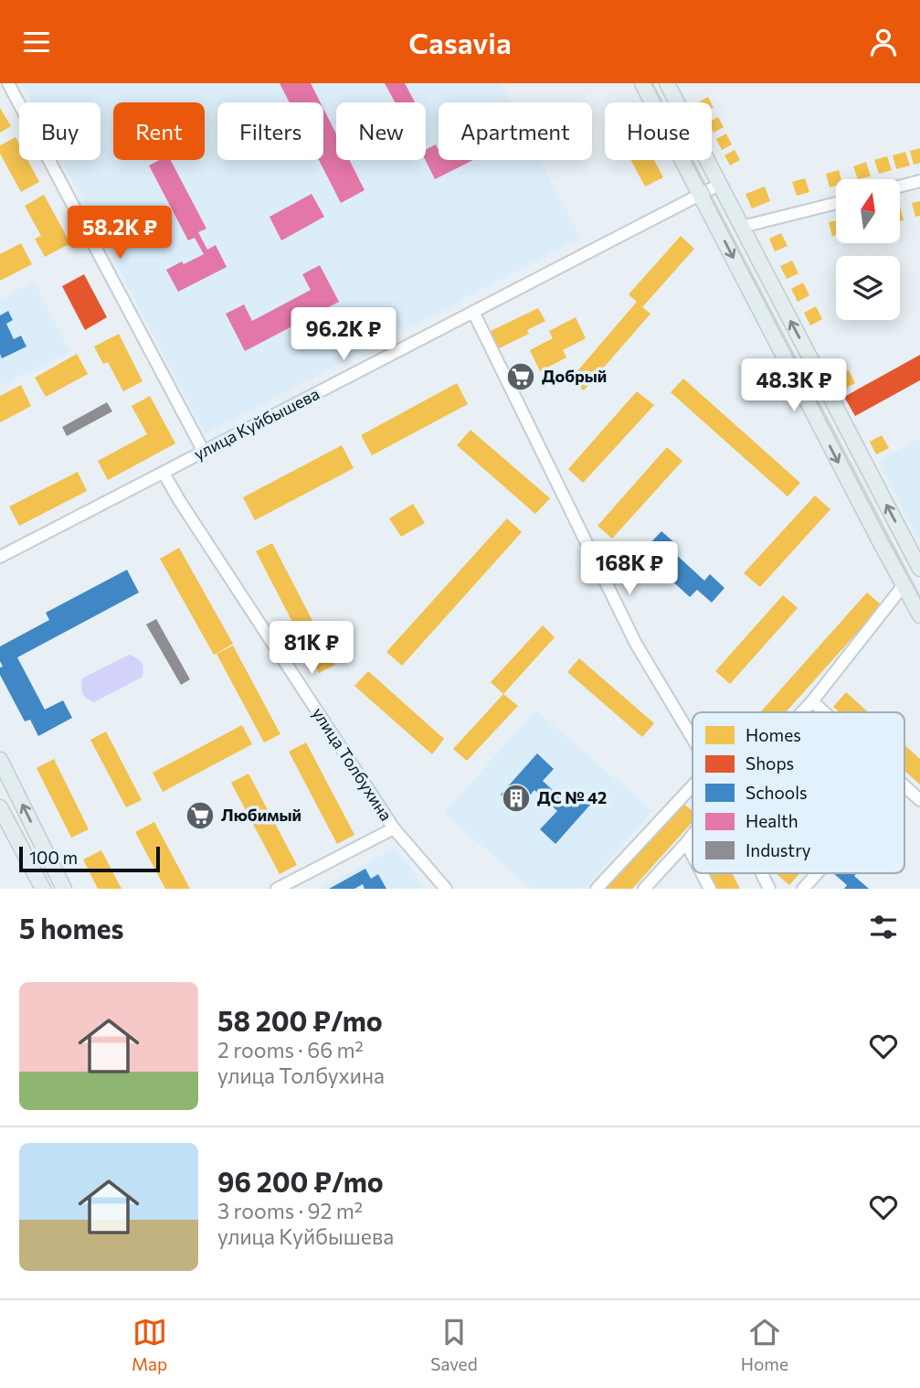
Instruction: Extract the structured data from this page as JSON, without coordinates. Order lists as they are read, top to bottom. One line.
{"streets":{"street":["улица Куйбышева","улица Толбухина"]},"crossings":[["улица Куйбышева","улица Толбухина"]],"places":{"supermarket":["Добрый","Любимый"],"building":["ДС № 42"]},"legend":["Homes","Shops","Schools","Health","Industry"],"scale_bar":"100 m","north":"top","page":{"header":"Casavia","chip":["Buy","Rent","Filters","New","Apartment","House"],"price":["58.2K ₽","96.2K ₽","48.3K ₽","168K ₽","81K ₽"],"scale":"100 m","heading":"5 homes","list":[{"name":"58 200 ₽/mo","note":"2 rooms · 66 m² · улица Толбухина"},{"name":"96 200 ₽/mo","note":"3 rooms · 92 m² · улица Куйбышева"}],"tabs":["Map","Saved","Home"]}}
